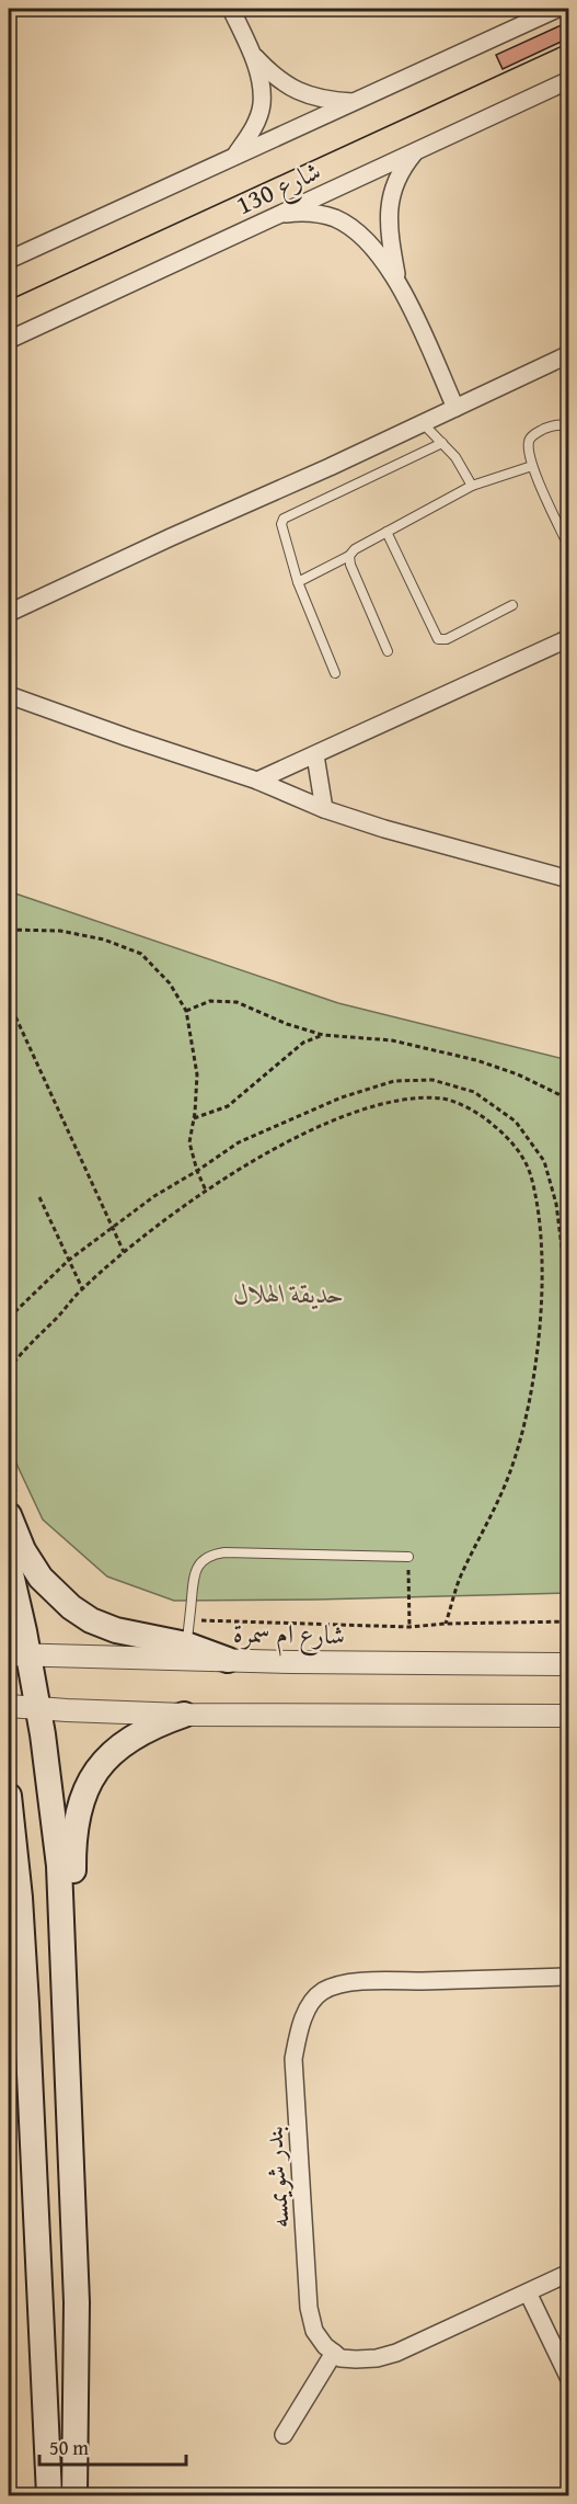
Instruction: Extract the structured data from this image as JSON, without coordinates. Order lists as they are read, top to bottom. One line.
{"streets":{"street":["شارع 130","شارع ام سمرة","بندر شويمسه"]},"parks":["حديقة الهلال"],"scale_bar":"50 m"}
